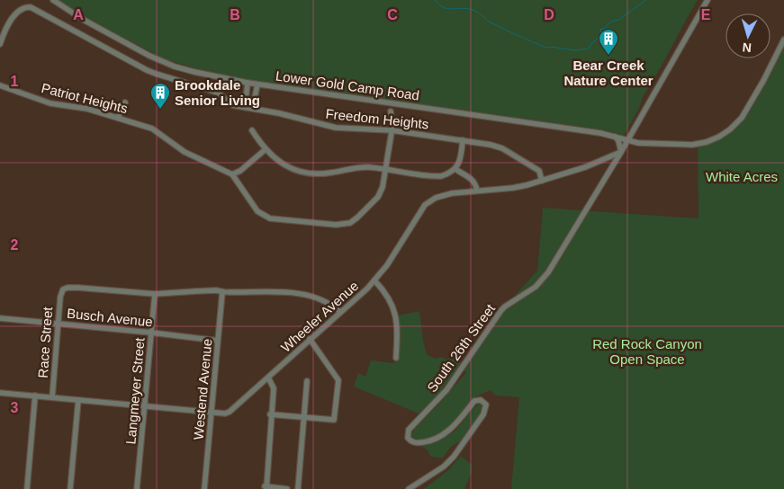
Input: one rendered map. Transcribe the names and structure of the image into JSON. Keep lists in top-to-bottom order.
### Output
{
  "streets": {
    "street": [
      "Lower Gold Camp Road",
      "Patriot Heights",
      "Freedom Heights",
      "Wheeler Avenue",
      "Busch Avenue",
      "Race Street",
      "South 26th Street",
      "Westend Avenue",
      "Langmeyer Street"
    ]
  },
  "crossings": [
    ["Lower Gold Camp Road", "South 26th Street"],
    ["Freedom Heights", "Wheeler Avenue"],
    ["Wheeler Avenue", "Race Street"],
    ["Wheeler Avenue", "South 26th Street"],
    ["Wheeler Avenue", "Westend Avenue"],
    ["Wheeler Avenue", "Langmeyer Street"],
    ["Busch Avenue", "Race Street"],
    ["Busch Avenue", "Westend Avenue"],
    ["Busch Avenue", "Langmeyer Street"],
    ["Race Street", "Langmeyer Street"]
  ],
  "parks": ["White Acres", "Red Rock Canyon Open Space"],
  "places": {
    "building": ["Bear Creek Nature Center", "Brookdale Senior Living"]
  },
  "north": "bottom",
  "grid": {
    "columns": [
      "A",
      "B",
      "C",
      "D",
      "E"
    ],
    "rows": ["1", "2", "3"]
  }
}
